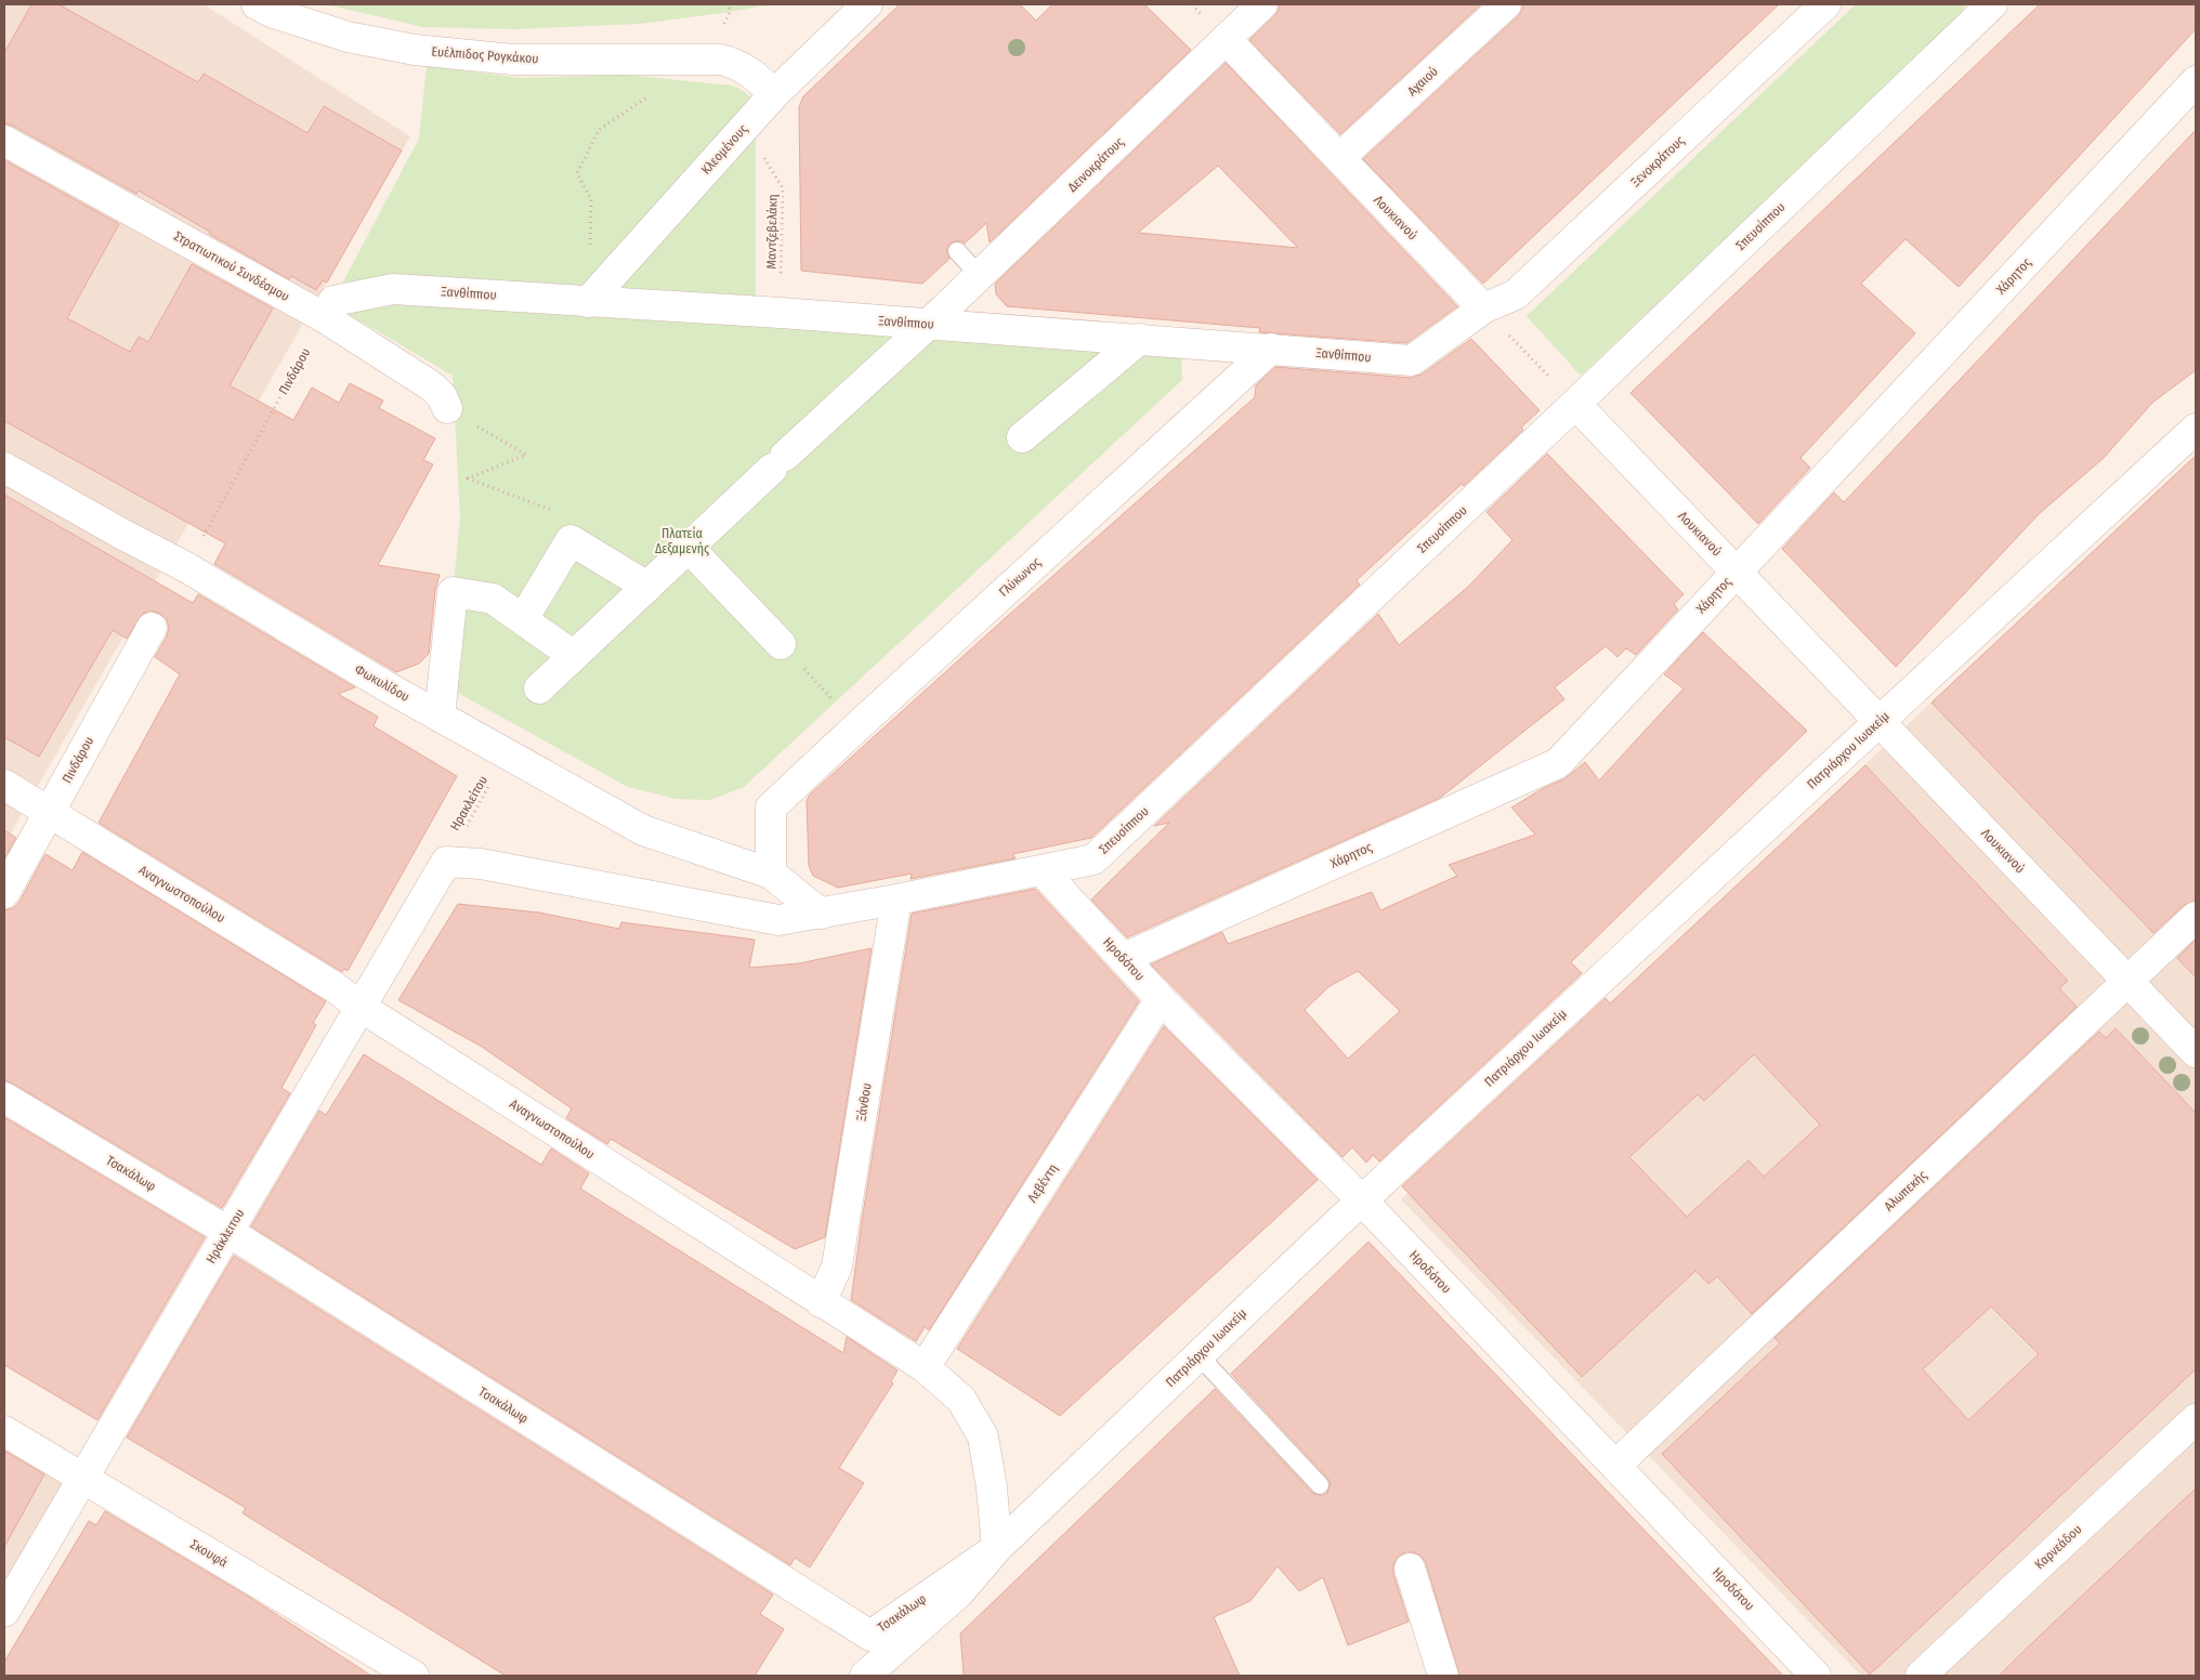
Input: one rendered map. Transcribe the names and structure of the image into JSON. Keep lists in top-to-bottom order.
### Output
{
  "streets": {
    "street": [
      "Ευέλπιδος Ρογκάκου",
      "Αχαιού",
      "Κλεομένους",
      "Ξενοκράτους",
      "Δεινοκράτους",
      "Λουκιανού",
      "Σπευσίππου",
      "Στρατιωτικού Συνδέσμου",
      "Χάρητος",
      "Ξανθίππου",
      "Πινδάρου",
      "Γλύκωνος",
      "Φωκυλίδου",
      "Πατριάρχου Ιωακείμ",
      "Αναγνωστοπούλου",
      "Ηροδότου",
      "Ξάνθου",
      "Τσακάλωφ",
      "Λεβέντη",
      "Αλωπεκής",
      "Ηράκλειτου",
      "Καρνεάδου",
      "Σκουφά"
    ],
    "path": ["Μαντζεβελάκη", "Ηρακλείτου"]
  },
  "crossings": [
    ["Ευέλπιδος Ρογκάκου", "Κλεομένους"],
    ["Αχαιού", "Λουκιανού"],
    ["Κλεομένους", "Ξανθίππου"],
    ["Ξενοκράτους", "Λουκιανού"],
    ["Ξενοκράτους", "Ξανθίππου"],
    ["Δεινοκράτους", "Λουκιανού"],
    ["Δεινοκράτους", "Ξανθίππου"],
    ["Λουκιανού", "Σπευσίππου"],
    ["Λουκιανού", "Χάρητος"],
    ["Λουκιανού", "Ξανθίππου"],
    ["Λουκιανού", "Πατριάρχου Ιωακείμ"],
    ["Λουκιανού", "Αλωπεκής"],
    ["Σπευσίππου", "Ηροδότου"],
    ["Σπευσίππου", "Ξάνθου"],
    ["Μαντζεβελάκη", "Ξανθίππου"],
    ["Στρατιωτικού Συνδέσμου", "Ξανθίππου"],
    ["Στρατιωτικού Συνδέσμου", "Πινδάρου"],
    ["Χάρητος", "Ηροδότου"],
    ["Ξανθίππου", "Πινδάρου"],
    ["Ξανθίππου", "Γλύκωνος"],
    ["Πινδάρου", "Φωκυλίδου"],
    ["Πινδάρου", "Αναγνωστοπούλου"],
    ["Γλύκωνος", "Φωκυλίδου"],
    ["Φωκυλίδου", "Ηρακλείτου"],
    ["Πατριάρχου Ιωακείμ", "Αναγνωστοπούλου"],
    ["Πατριάρχου Ιωακείμ", "Ηροδότου"],
    ["Πατριάρχου Ιωακείμ", "Τσακάλωφ"],
    ["Ηρακλείτου", "Ηράκλειτου"],
    ["Αναγνωστοπούλου", "Ξάνθου"],
    ["Αναγνωστοπούλου", "Τσακάλωφ"],
    ["Αναγνωστοπούλου", "Λεβέντη"],
    ["Αναγνωστοπούλου", "Ηράκλειτου"],
    ["Ηροδότου", "Λεβέντη"],
    ["Ηροδότου", "Αλωπεκής"],
    ["Τσακάλωφ", "Ηράκλειτου"],
    ["Ηράκλειτου", "Σκουφά"]
  ],
  "parks": ["Πλατεία Δεξαμενής"]
}
